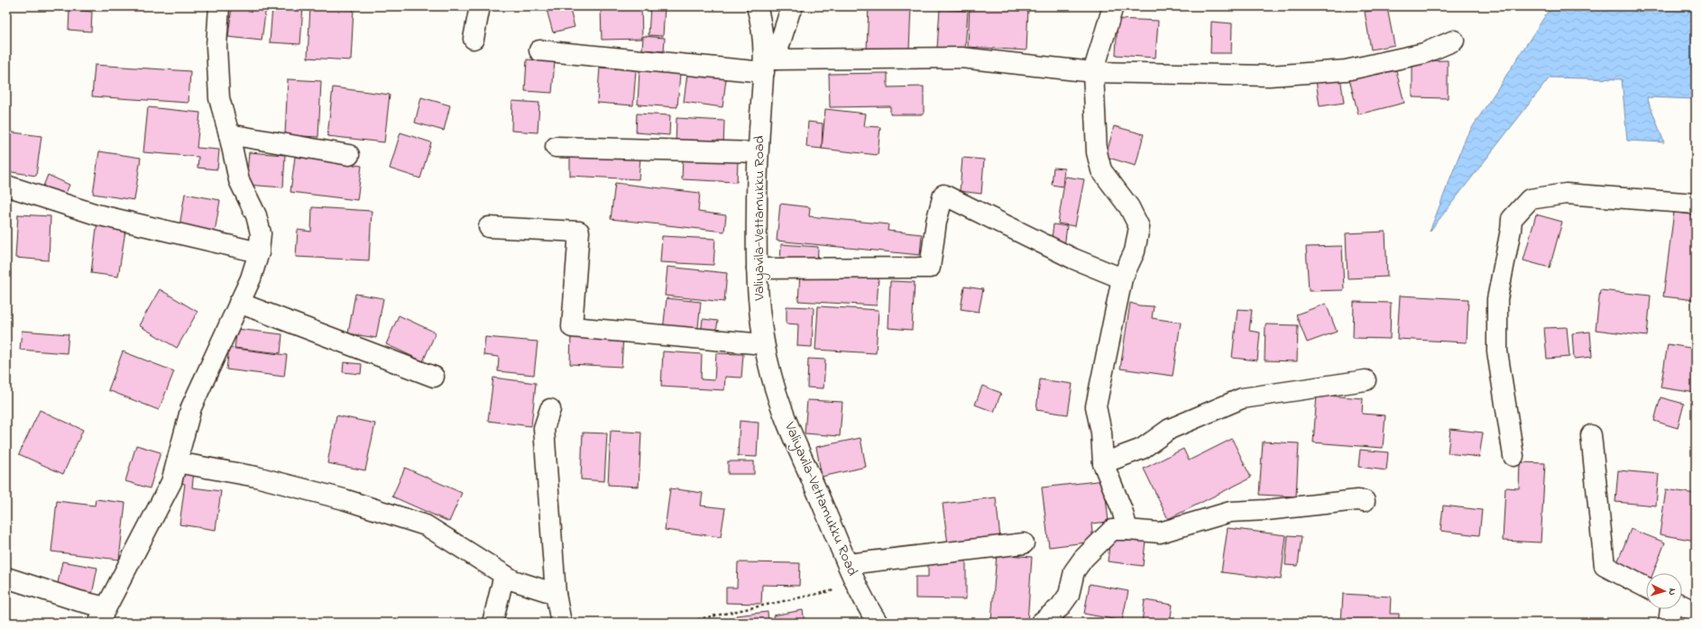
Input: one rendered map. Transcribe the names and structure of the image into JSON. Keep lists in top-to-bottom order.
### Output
{
  "streets": {
    "street": ["Valiyavila-Vettamukku Road"]
  },
  "north": "right"
}
